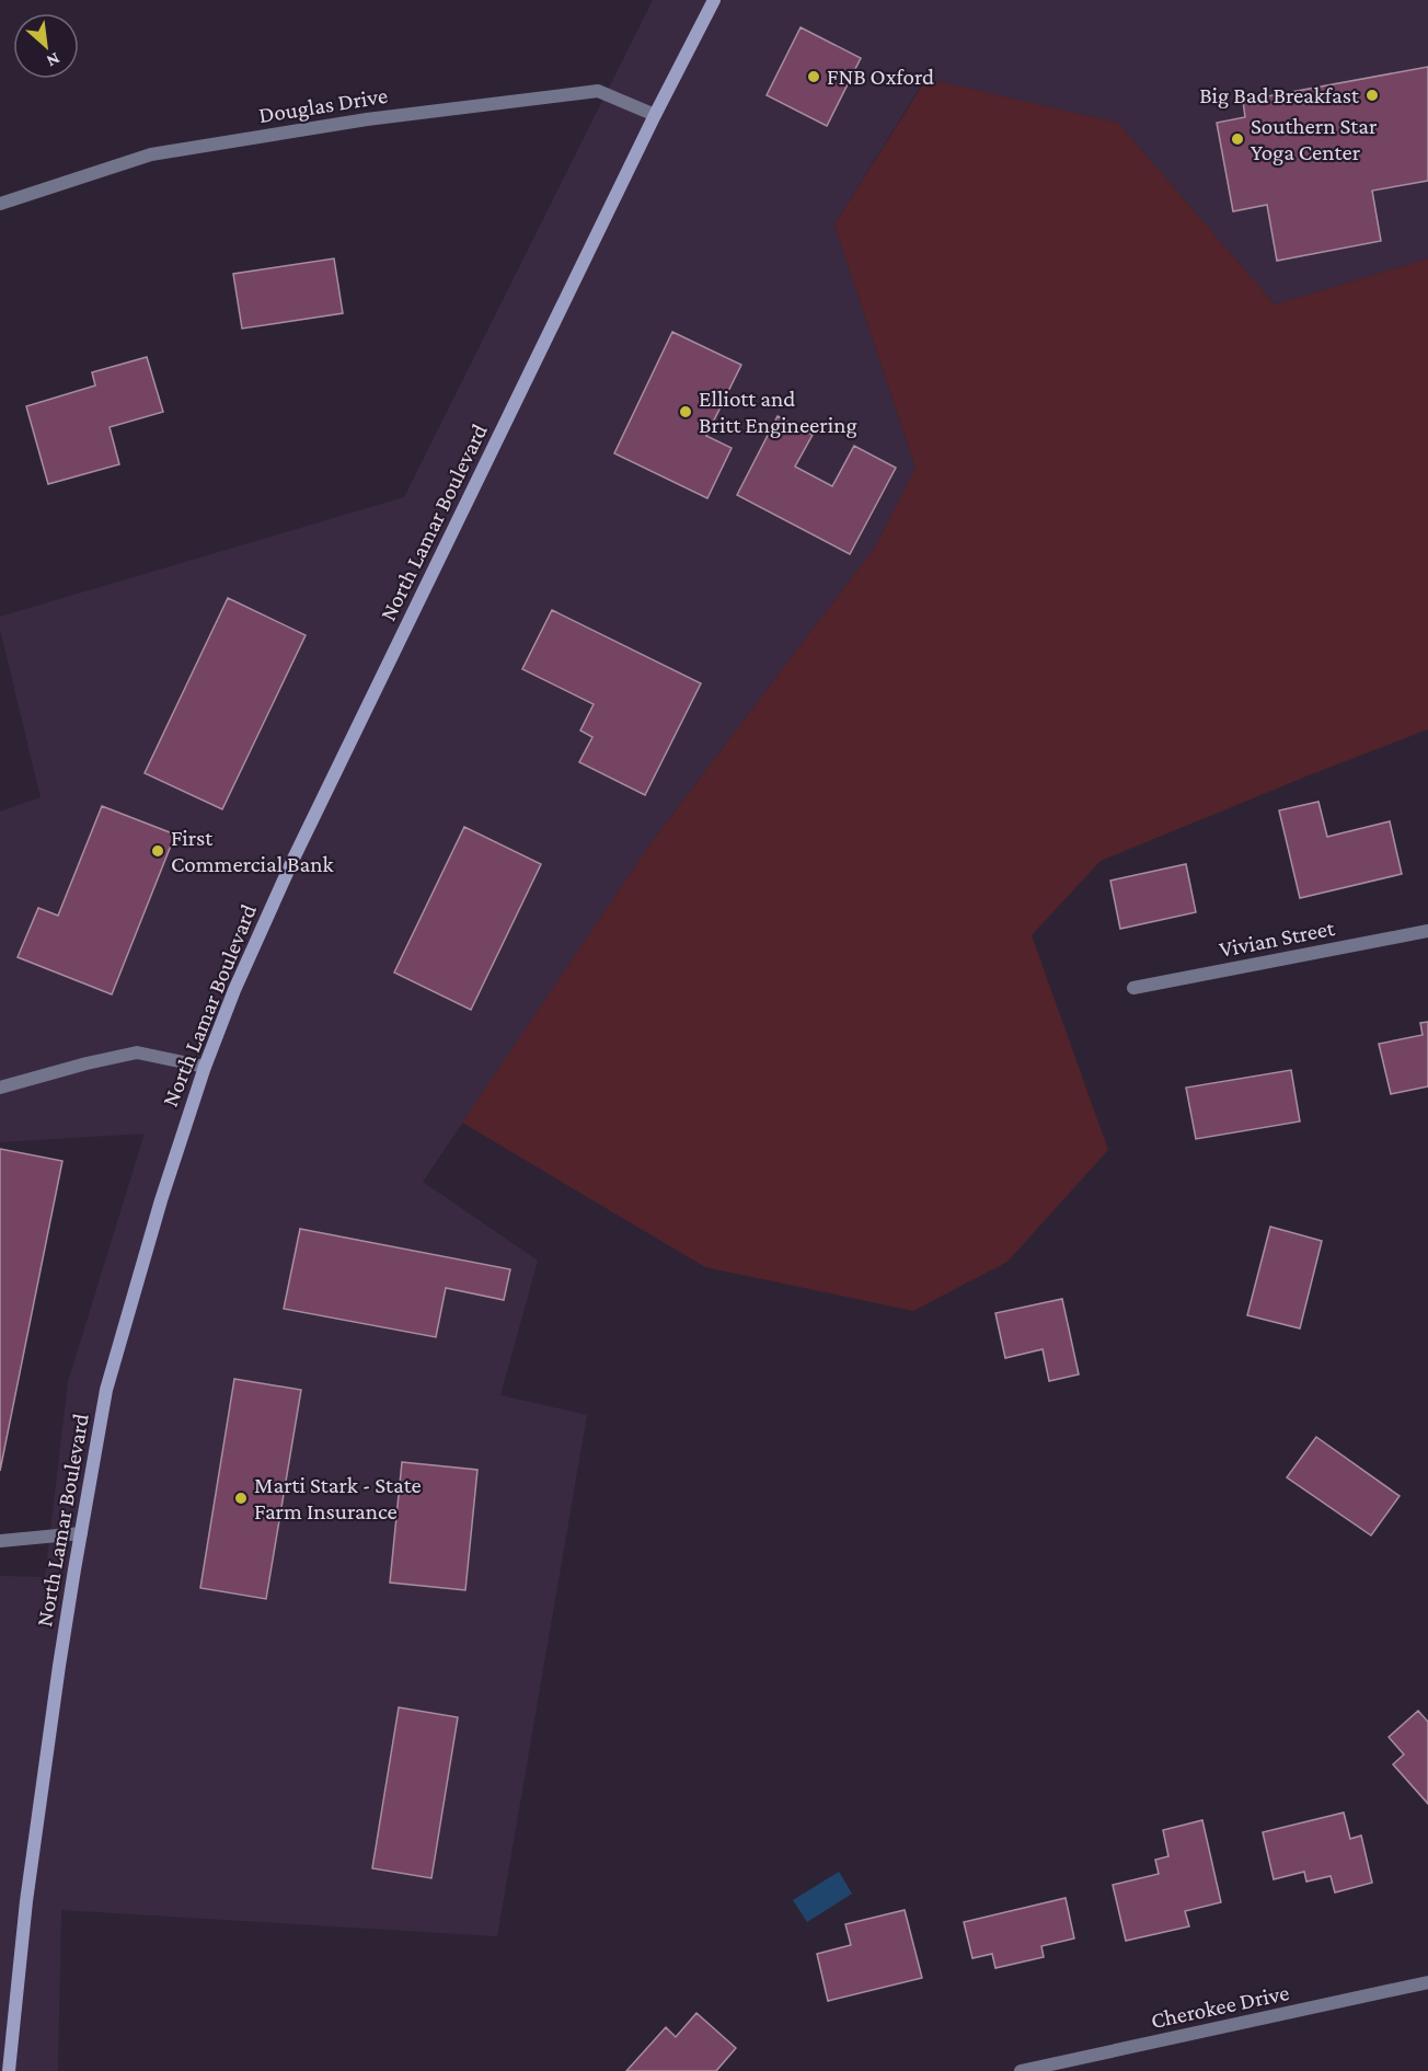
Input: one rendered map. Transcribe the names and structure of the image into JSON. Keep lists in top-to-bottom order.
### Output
{
  "streets": {
    "street": [
      "Douglas Drive",
      "North Lamar Boulevard",
      "Vivian Street",
      "Cherokee Drive"
    ]
  },
  "crossings": [
    ["Douglas Drive", "North Lamar Boulevard"]
  ],
  "places": [
    "FNB Oxford",
    "Big Bad Breakfast",
    "Southern Star Yoga Center",
    "Elliott and Britt Engineering",
    "First Commercial Bank",
    "Marti Stark - State Farm Insurance"
  ],
  "north": "bottom right"
}
